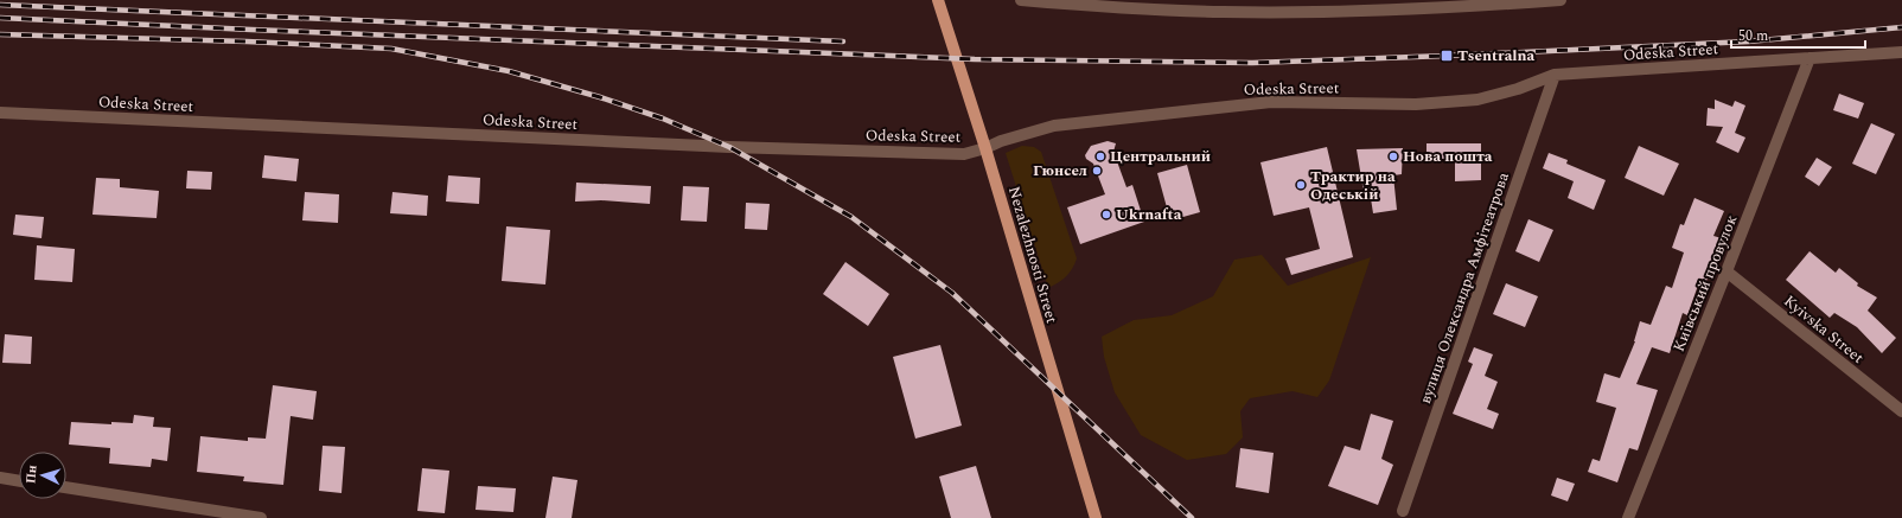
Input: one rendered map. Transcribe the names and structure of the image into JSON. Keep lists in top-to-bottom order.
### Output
{
  "streets": {
    "main road": ["Nezalezhnosti Street"],
    "street": [
      "Odeska Street",
      "Київський провулок",
      "вулиця Олександра Амфітеатрова",
      "Kyivska Street"
    ]
  },
  "crossings": [
    ["Odeska Street", "Nezalezhnosti Street"],
    ["Odeska Street", "Київський провулок"],
    ["Odeska Street", "вулиця Олександра Амфітеатрова"],
    ["Київський провулок", "Kyivska Street"]
  ],
  "places": {
    "transit": ["Tsentralna"],
    "other": [
      "Центральний",
      "Нова пошта",
      "Гюнсел",
      "Трактир на Одеській",
      "Ukrnafta"
    ]
  },
  "scale_bar": "50 m",
  "north": "left"
}
